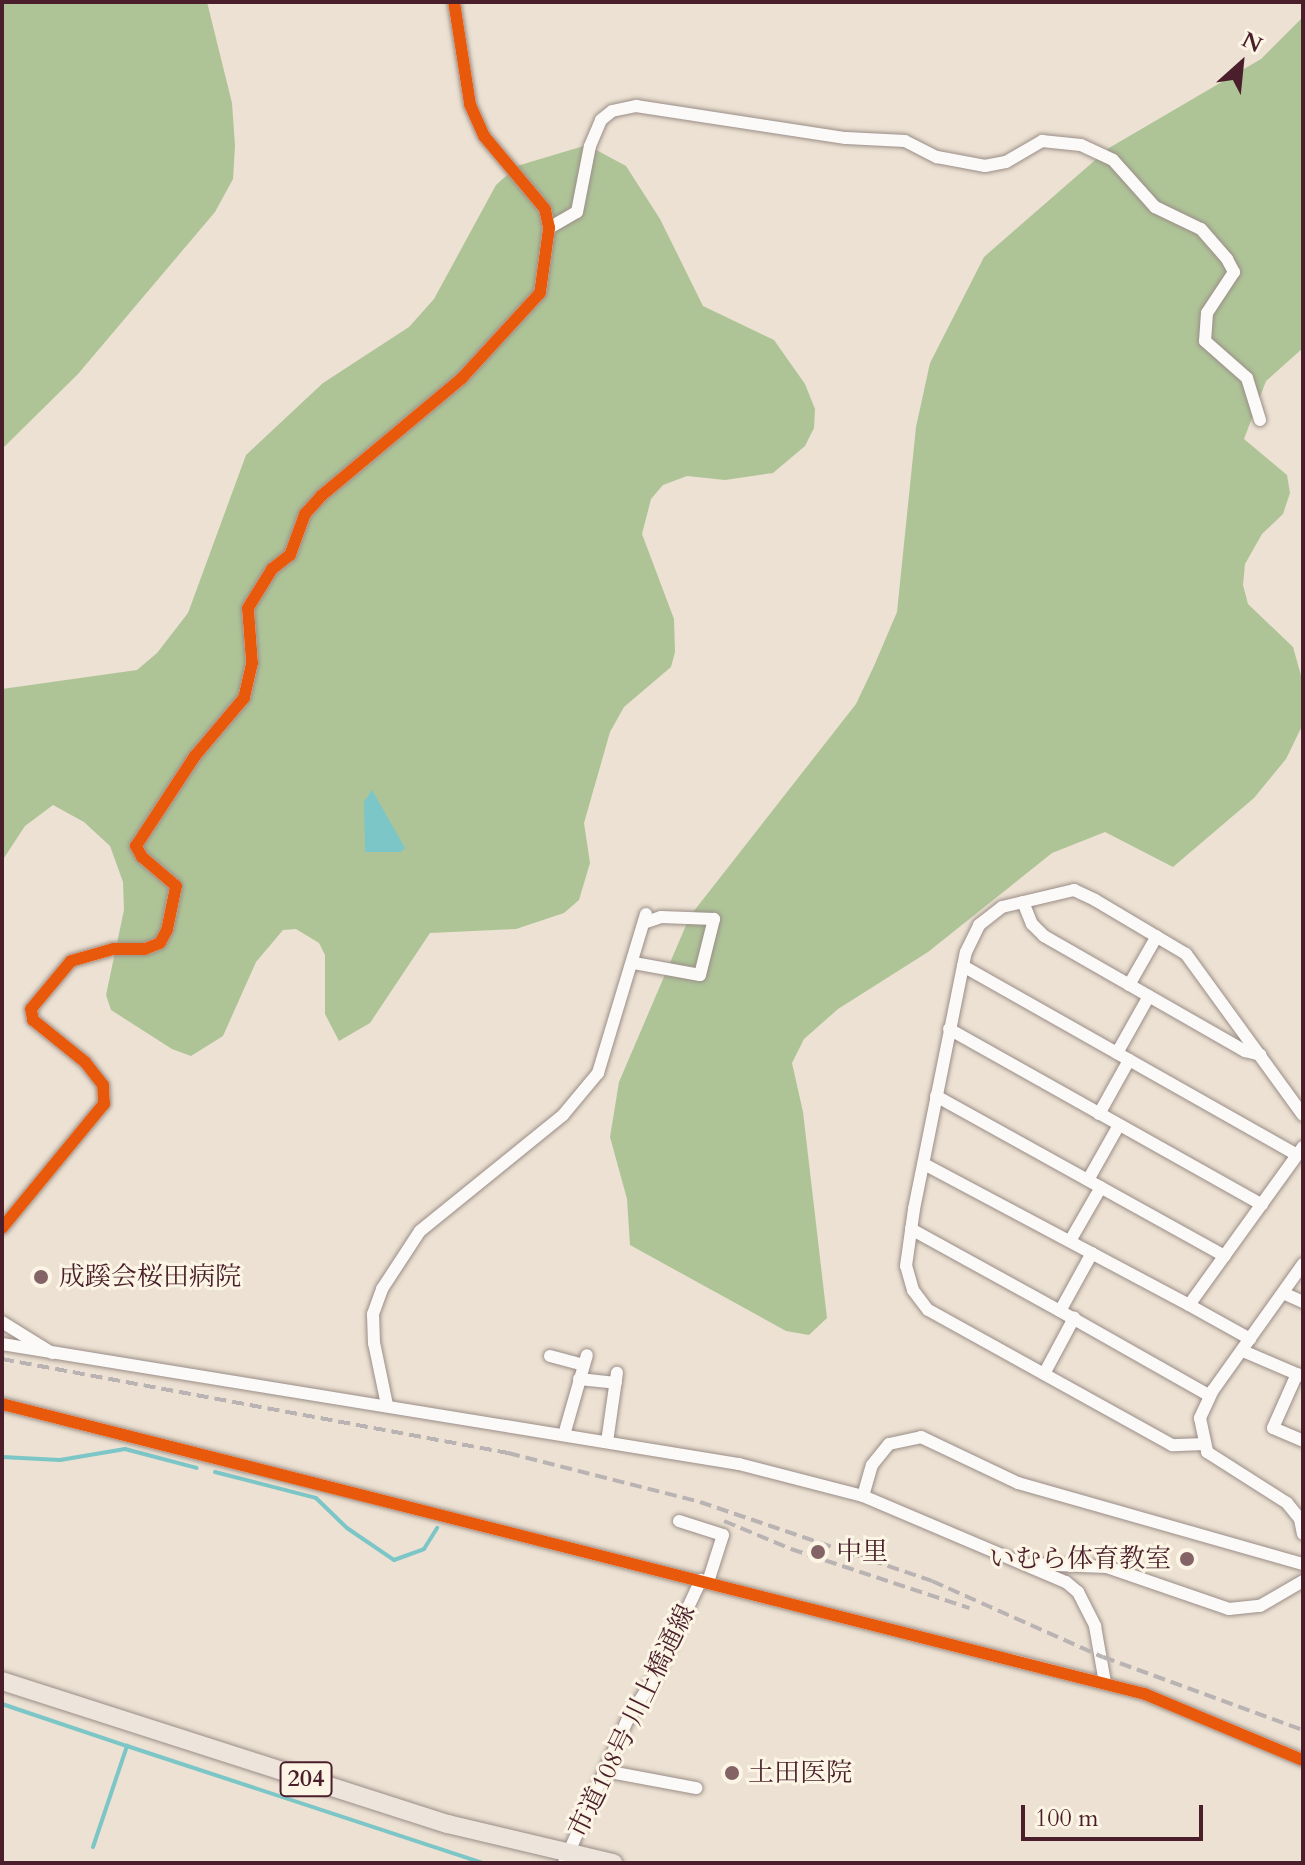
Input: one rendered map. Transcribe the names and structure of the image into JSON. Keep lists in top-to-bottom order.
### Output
{
  "streets": {
    "highway": ["204"],
    "street": ["市道108号 川上橋通線"]
  },
  "crossings": [
    ["市道108号 川上橋通線", "204"]
  ],
  "places": [
    "成蹊会桜田病院",
    "中里",
    "いむら体育教室",
    "土田医院"
  ],
  "scale_bar": "100 m",
  "north": "top right"
}
